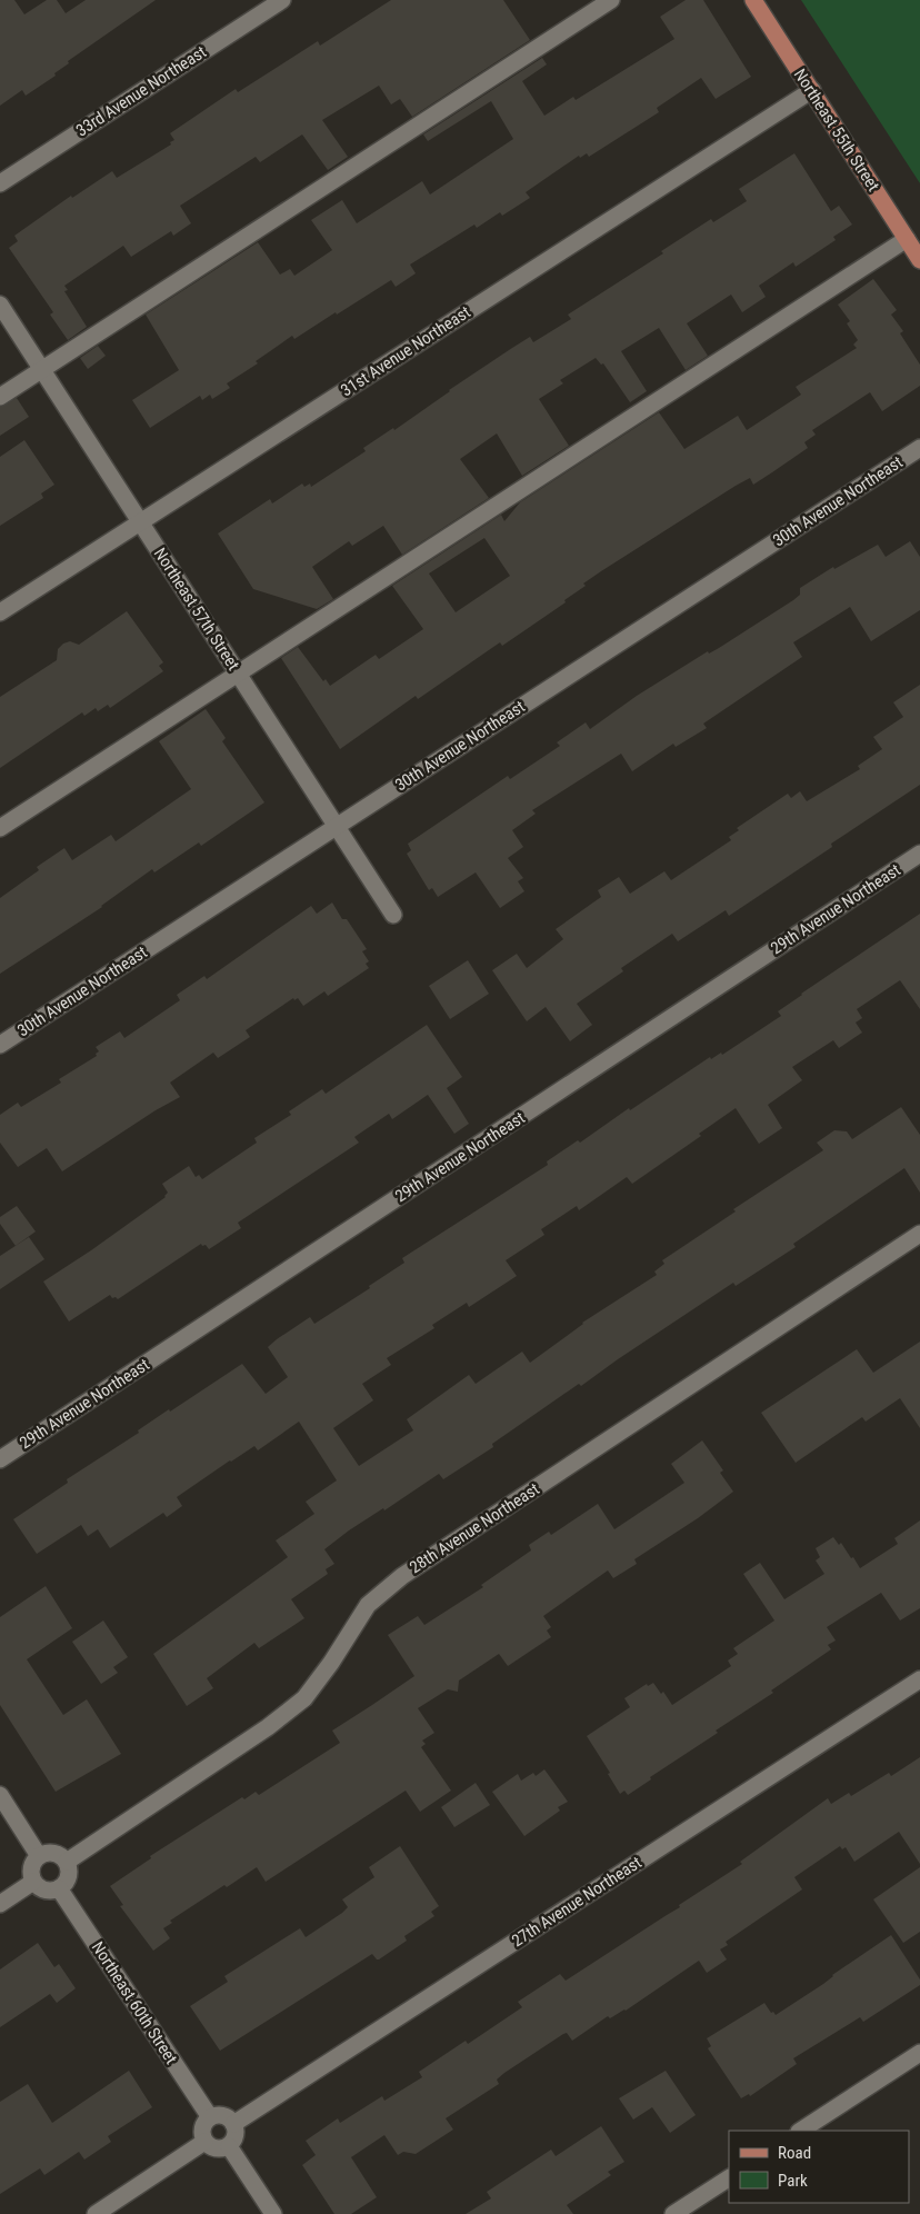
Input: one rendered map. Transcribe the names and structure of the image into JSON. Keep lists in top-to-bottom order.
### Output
{
  "streets": {
    "main road": ["Northeast 55th Street"],
    "street": [
      "33rd Avenue Northeast",
      "31st Avenue Northeast",
      "30th Avenue Northeast",
      "Northeast 57th Street",
      "29th Avenue Northeast",
      "28th Avenue Northeast",
      "27th Avenue Northeast",
      "Northeast 60th Street"
    ]
  },
  "crossings": [
    ["Northeast 55th Street", "31st Avenue Northeast"],
    ["31st Avenue Northeast", "Northeast 57th Street"],
    ["30th Avenue Northeast", "Northeast 57th Street"],
    ["28th Avenue Northeast", "Northeast 60th Street"],
    ["27th Avenue Northeast", "Northeast 60th Street"]
  ],
  "legend": ["Road", "Park"]
}
